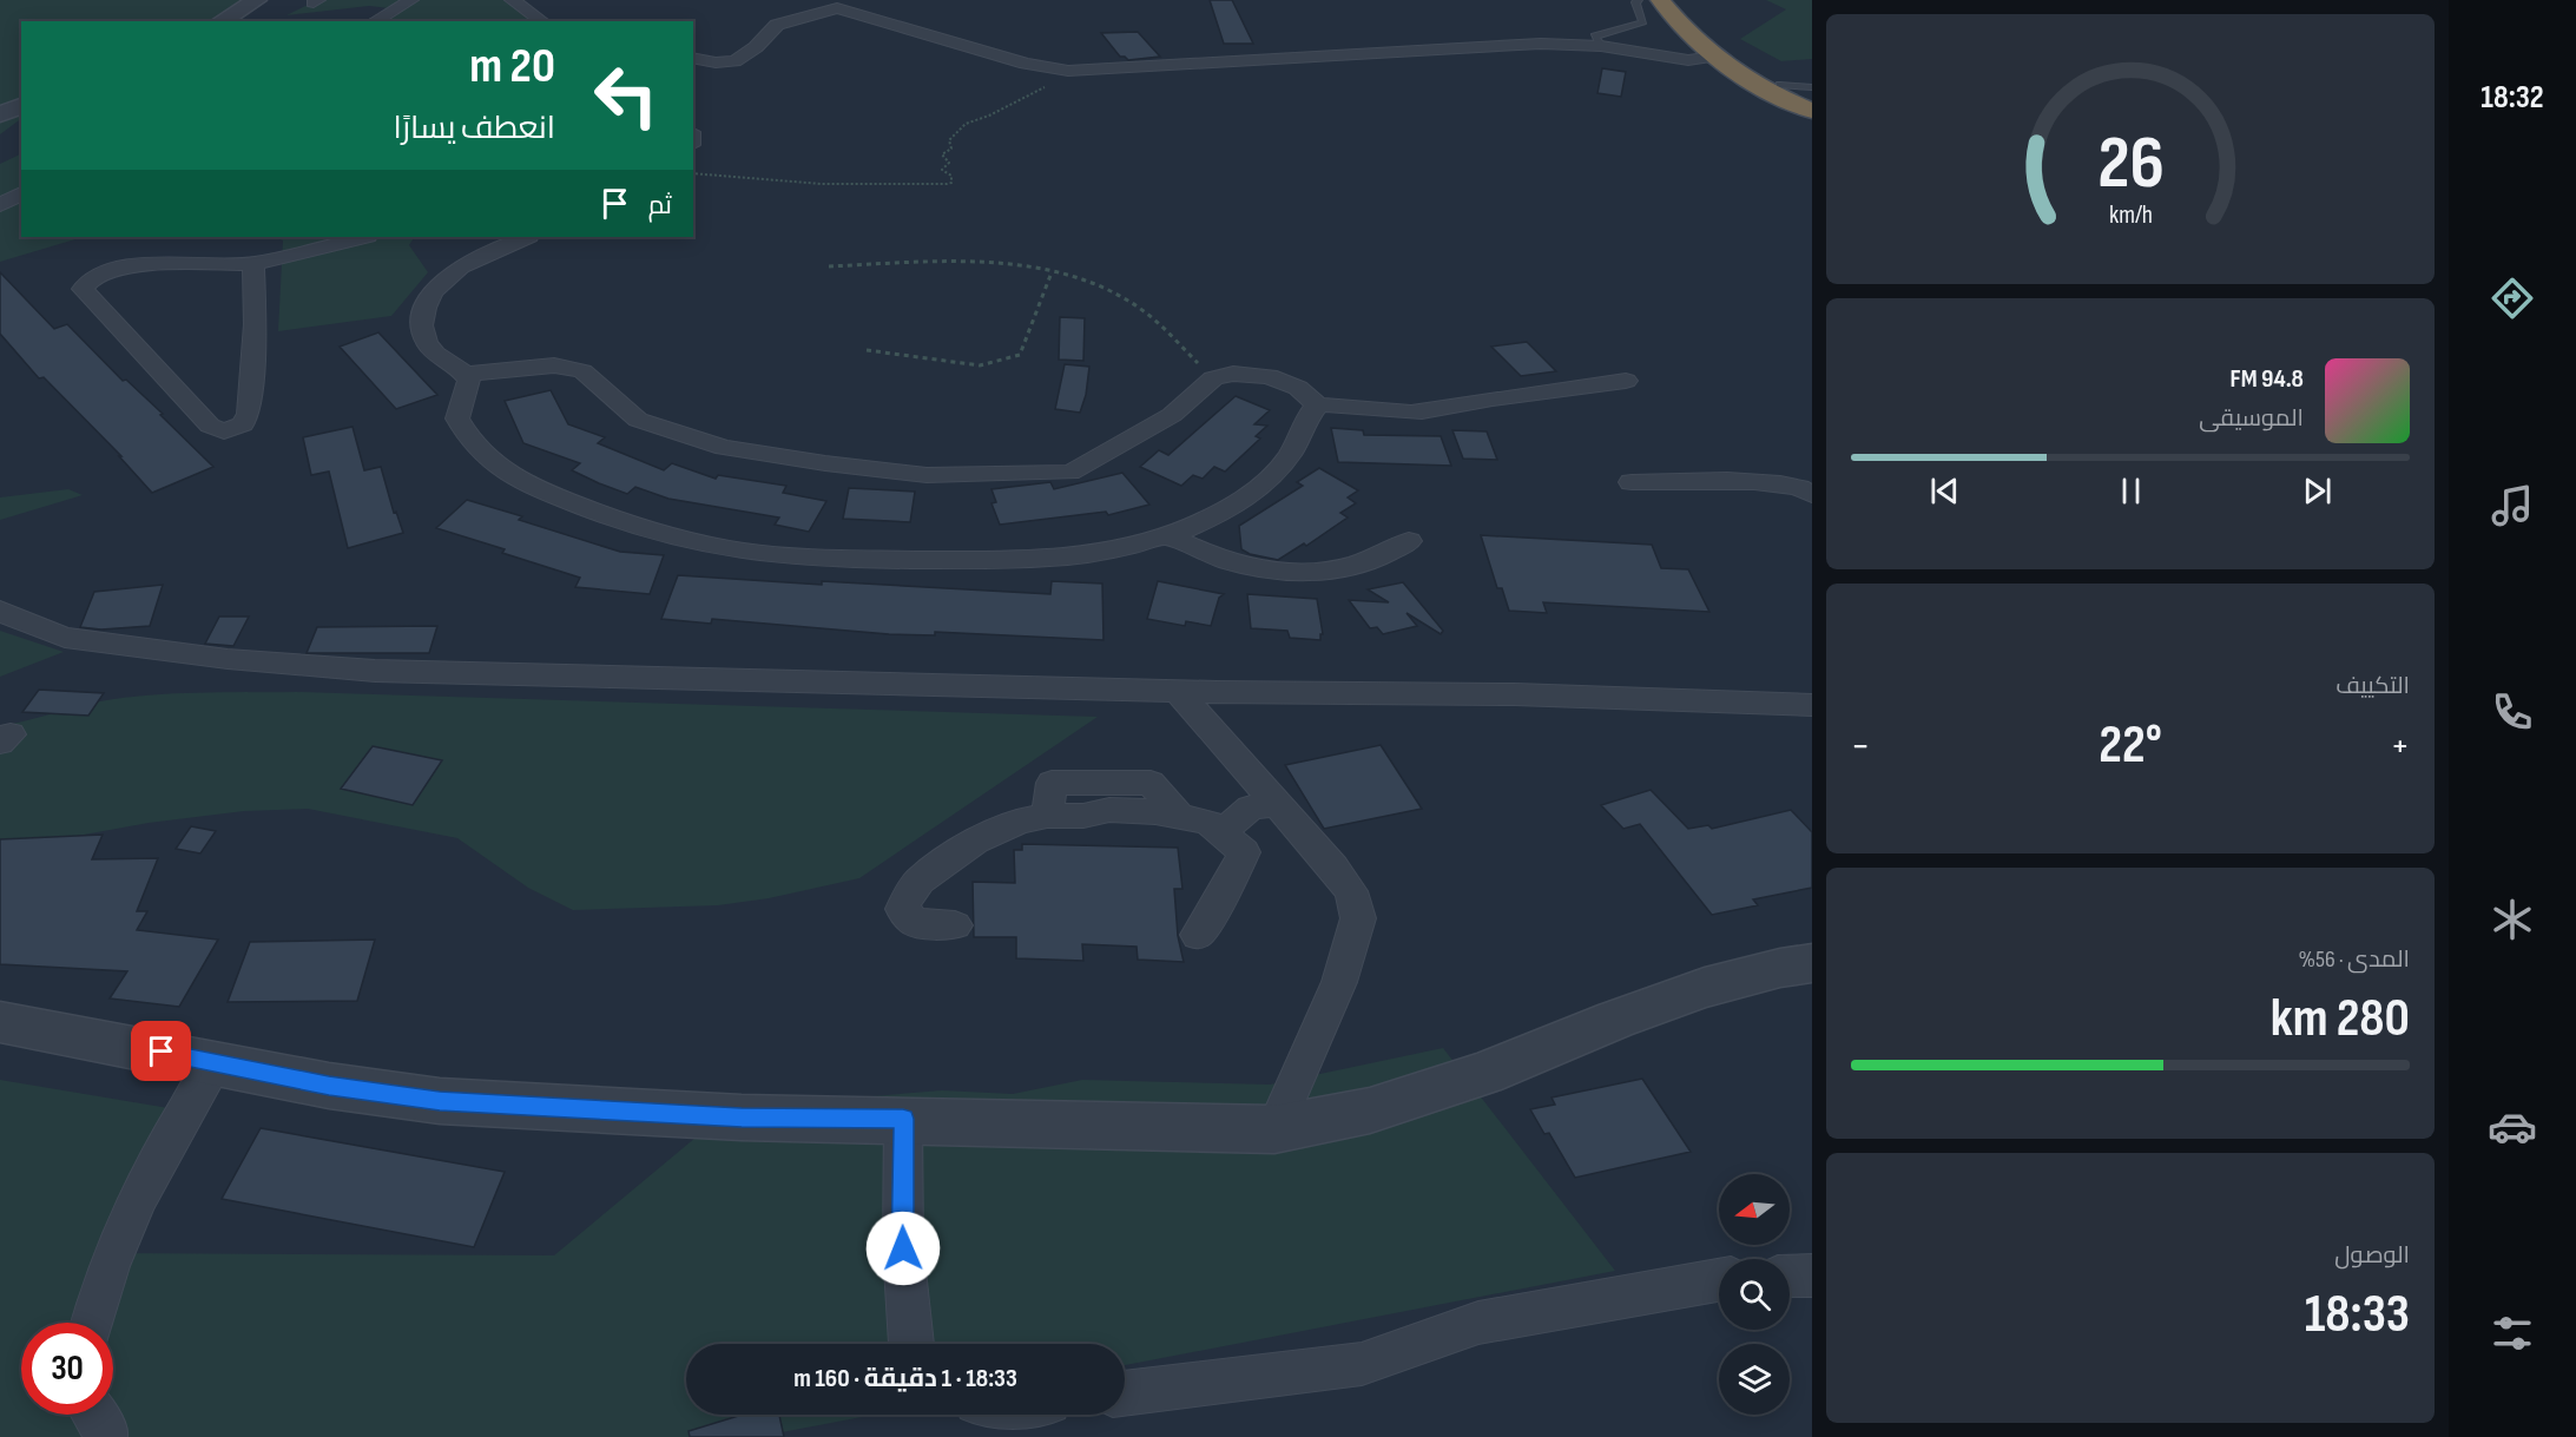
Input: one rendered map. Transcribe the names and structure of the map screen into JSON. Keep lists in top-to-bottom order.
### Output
{
  "north": "left",
  "page": {
    "tabs": "18:32",
    "turn": ["20 m", "انعطف يسارًا"],
    "then": "ثم",
    "song": ["94.8 FM", "الموسيقى"],
    "tile": [
      "التكييف",
      ["المدى · 56%", "280 km"],
      ["الوصول", "18:33"]
    ],
    "heat": ["−", "22°", "+"],
    "limit": "30",
    "trip": "18:33 · 1 دقيقة · 160 m",
    "gauge": ["26", "km/h"]
  }
}
